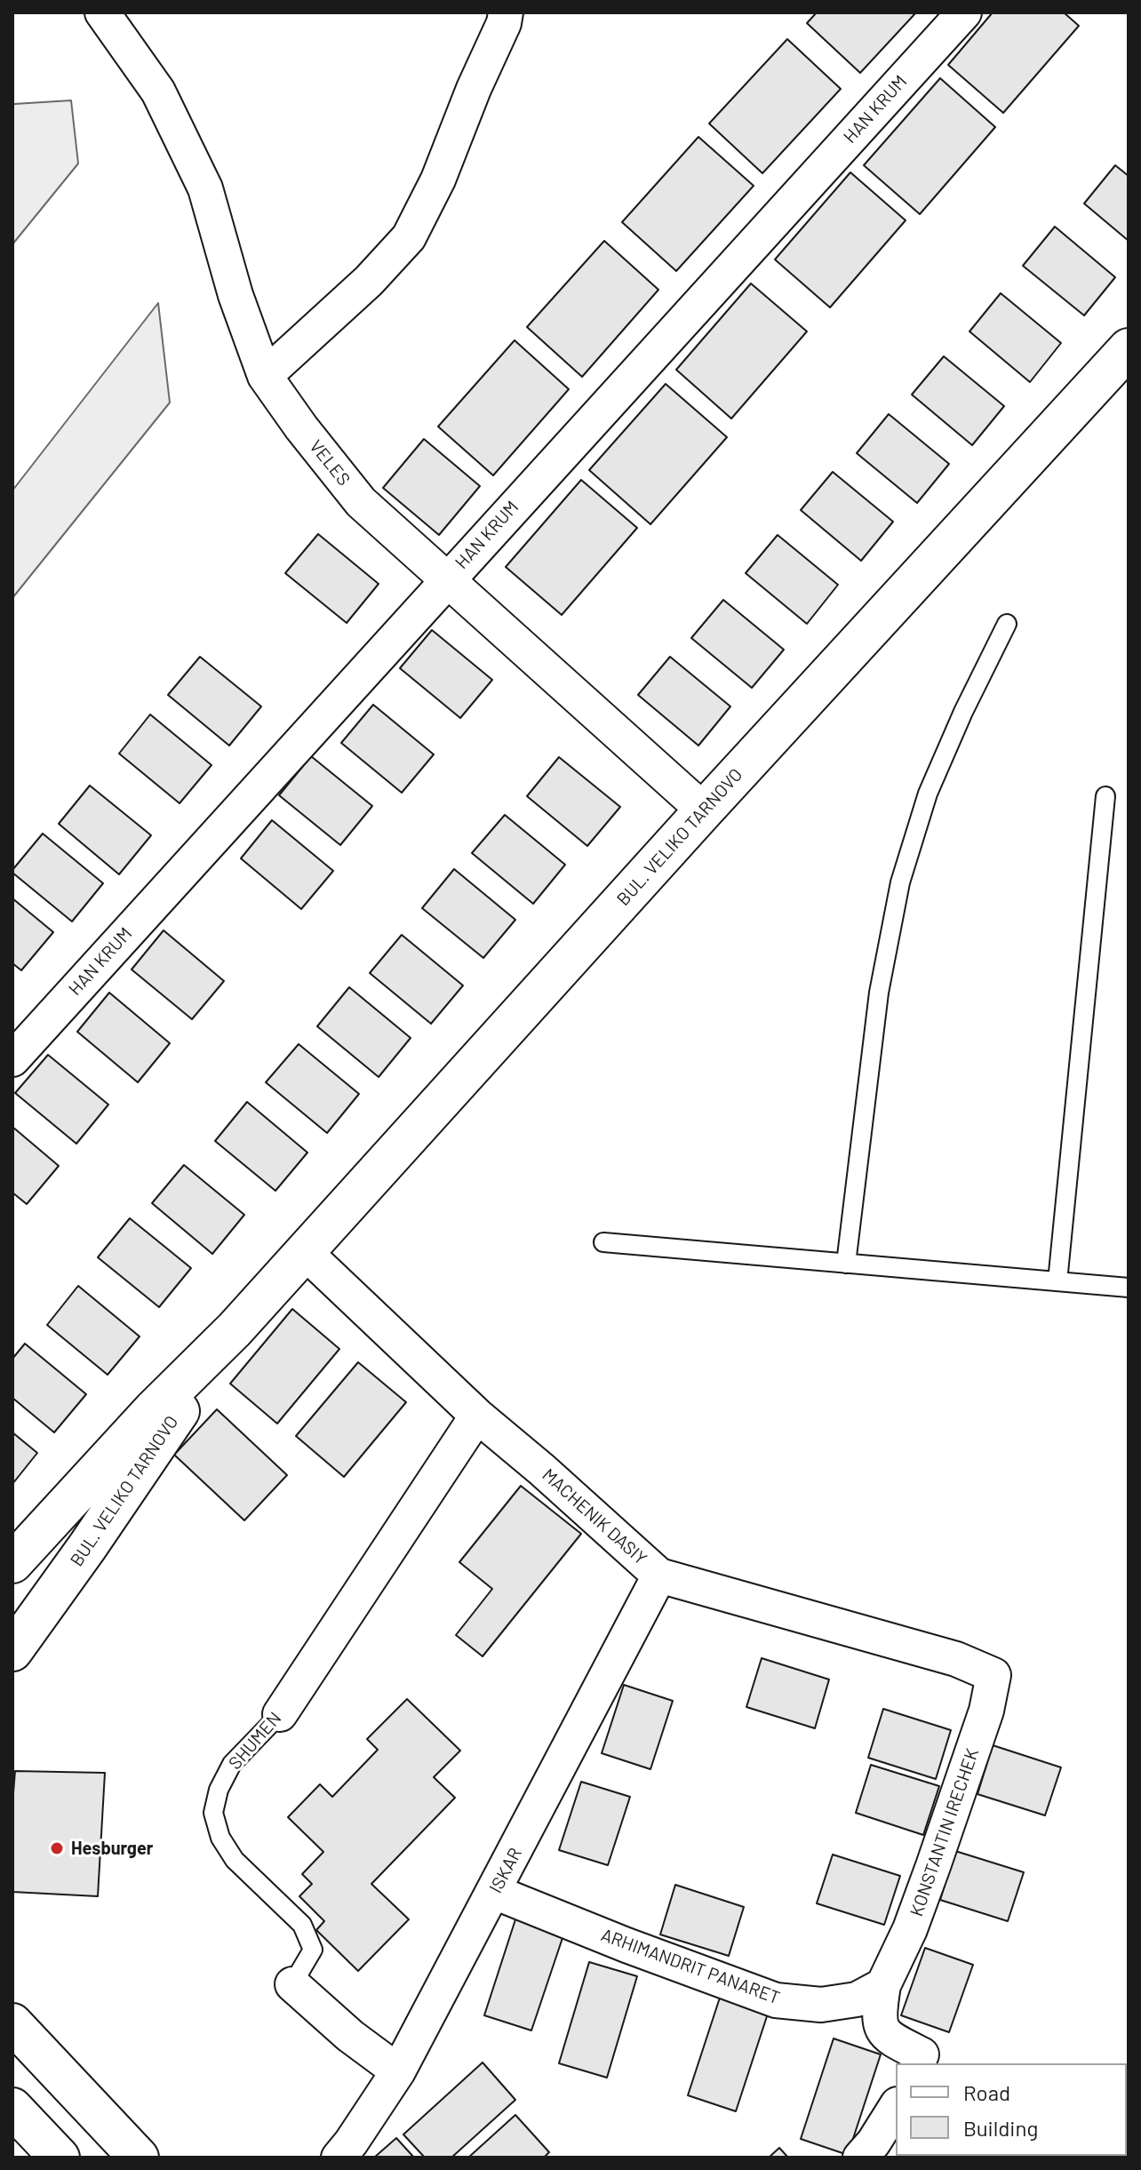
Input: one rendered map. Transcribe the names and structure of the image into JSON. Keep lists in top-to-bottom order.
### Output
{
  "streets": {
    "main road": ["BUL. VELIKO TARNOVO"],
    "street": [
      "HAN KRUM",
      "VELES",
      "MACHENIK DASIY",
      "SHUMEN",
      "KONSTANTIN IRECHEK",
      "ISKAR",
      "ARHIMANDRIT PANARET"
    ]
  },
  "crossings": [
    ["HAN KRUM", "VELES"],
    ["VELES", "BUL. VELIKO TARNOVO"],
    ["BUL. VELIKO TARNOVO", "MACHENIK DASIY"],
    ["MACHENIK DASIY", "SHUMEN"],
    ["MACHENIK DASIY", "KONSTANTIN IRECHEK"],
    ["MACHENIK DASIY", "ISKAR"],
    ["SHUMEN", "ISKAR"],
    ["KONSTANTIN IRECHEK", "ARHIMANDRIT PANARET"],
    ["ISKAR", "ARHIMANDRIT PANARET"]
  ],
  "places": ["Hesburger"],
  "legend": ["Road", "Building"]
}
